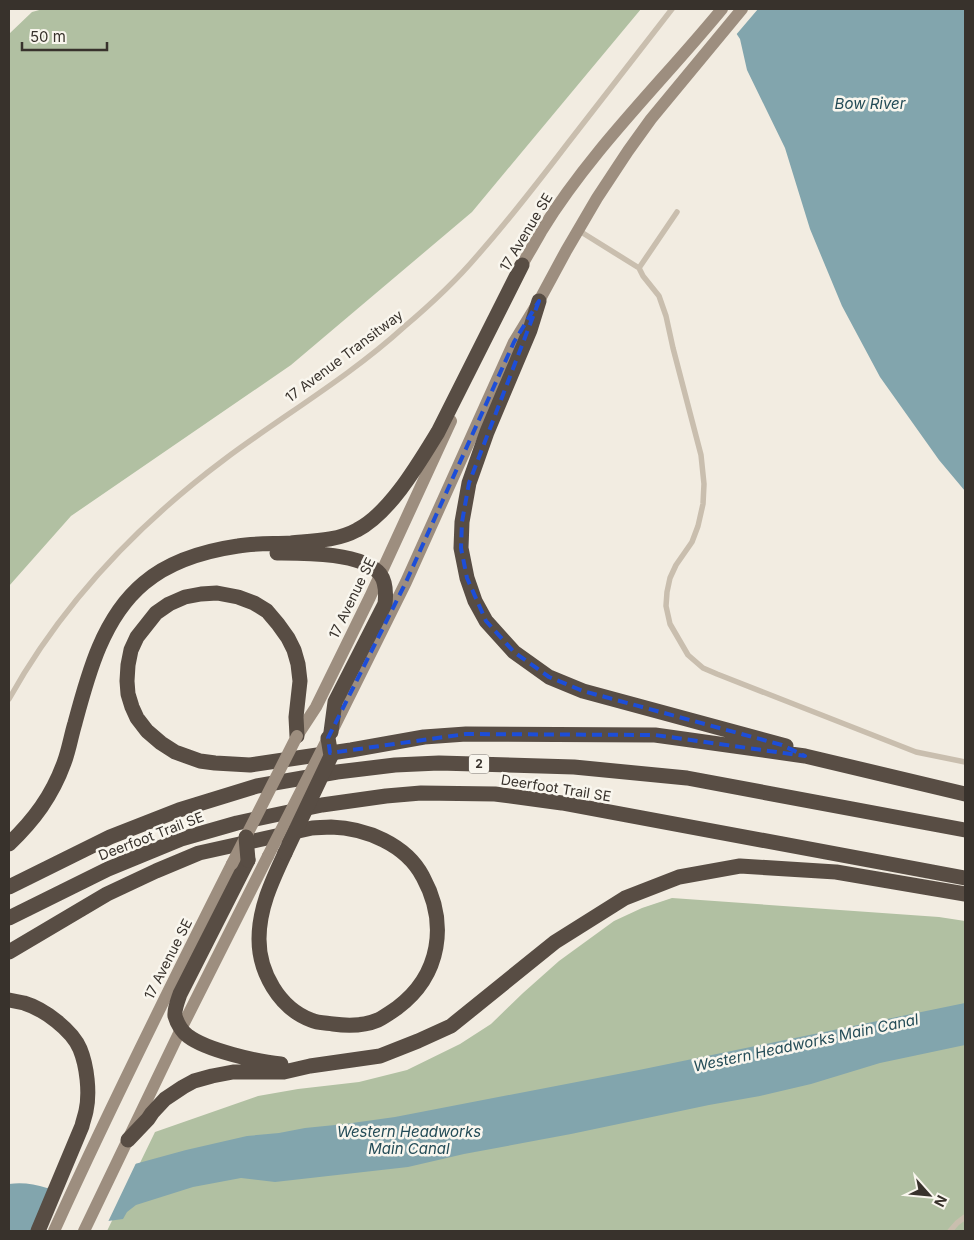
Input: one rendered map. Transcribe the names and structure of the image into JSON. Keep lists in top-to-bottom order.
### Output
{
  "streets": {
    "highway": ["2", "Deerfoot Trail SE"],
    "main road": ["17 Avenue SE"],
    "lane": ["17 Avenue Transitway"]
  },
  "water": ["Bow River", "Western Headworks Main Canal"],
  "scale_bar": "50 m",
  "north": "bottom right"
}
